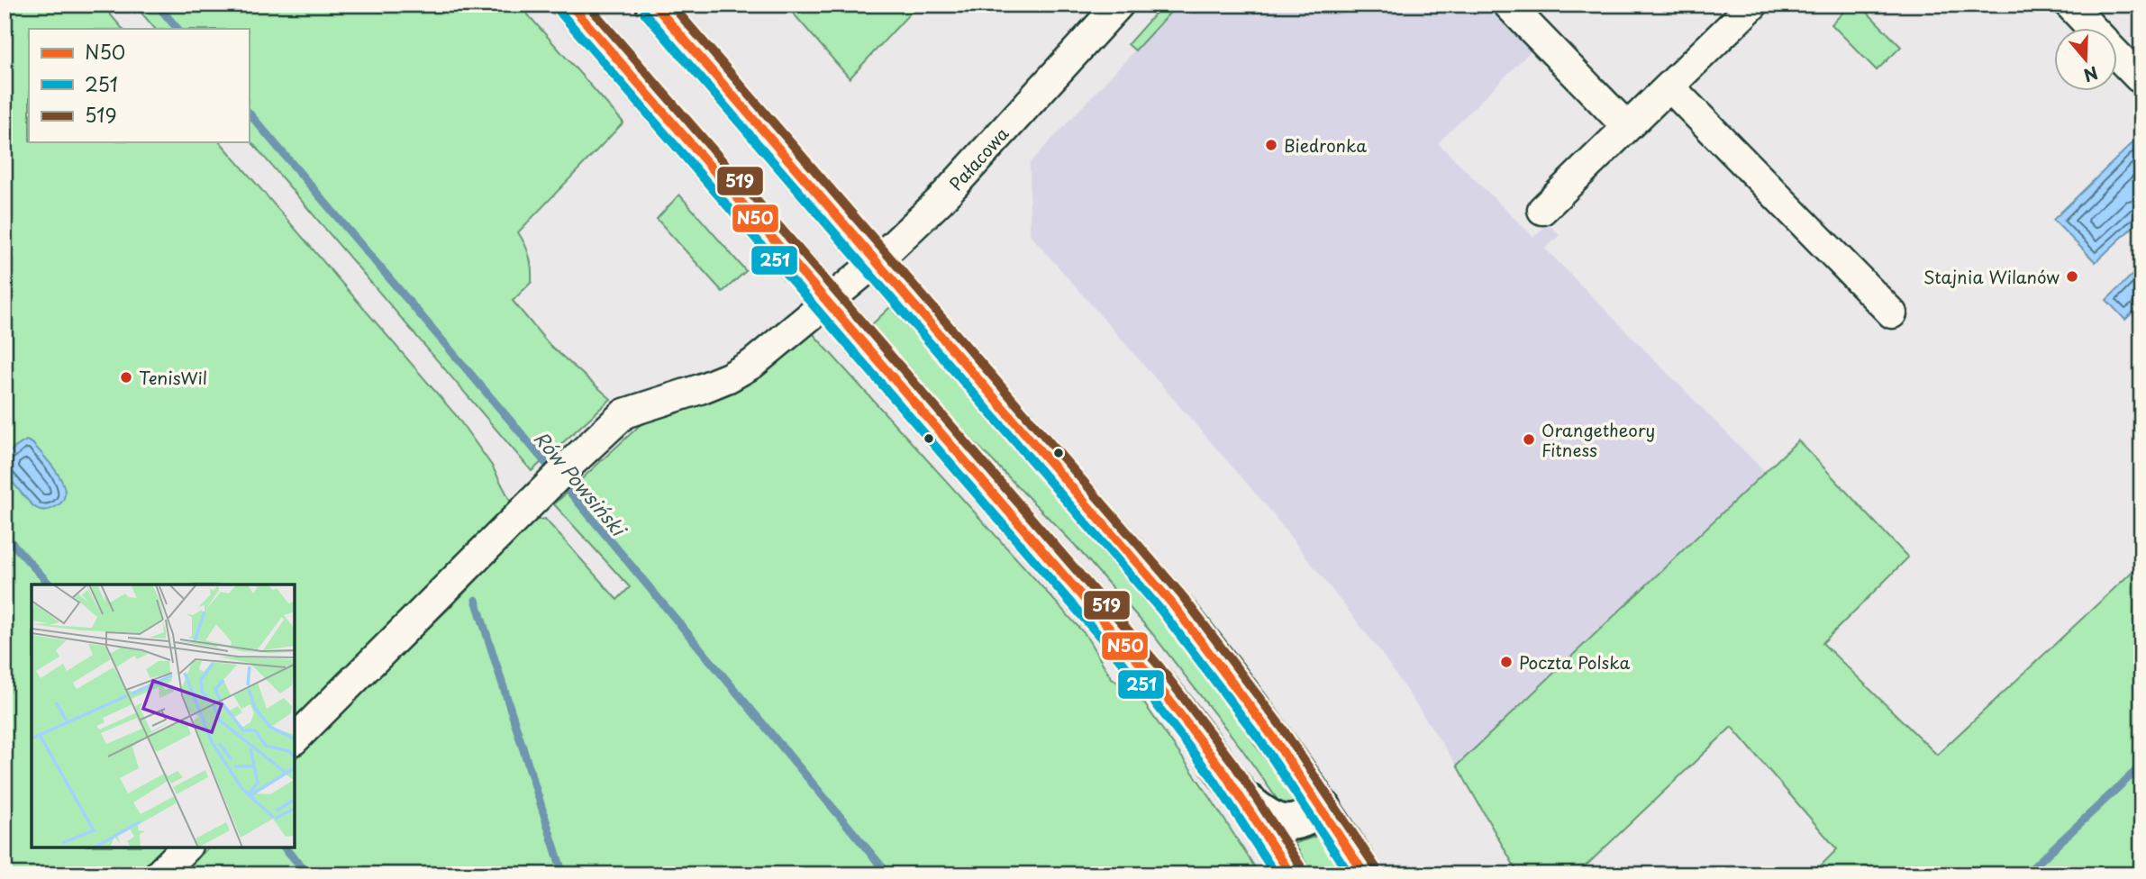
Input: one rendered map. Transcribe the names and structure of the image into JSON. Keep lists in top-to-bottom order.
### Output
{
  "streets": {
    "street": ["Pałacowa"]
  },
  "water": ["Rów Powsiński"],
  "places": [
    "Biedronka",
    "Stajnia Wilanów",
    "TenisWil",
    "Orangetheory Fitness",
    "Poczta Polska"
  ],
  "lines": ["transit line N50", "transit line 519", "transit line 251"],
  "legend": ["N50", "251", "519"],
  "north": "bottom"
}
